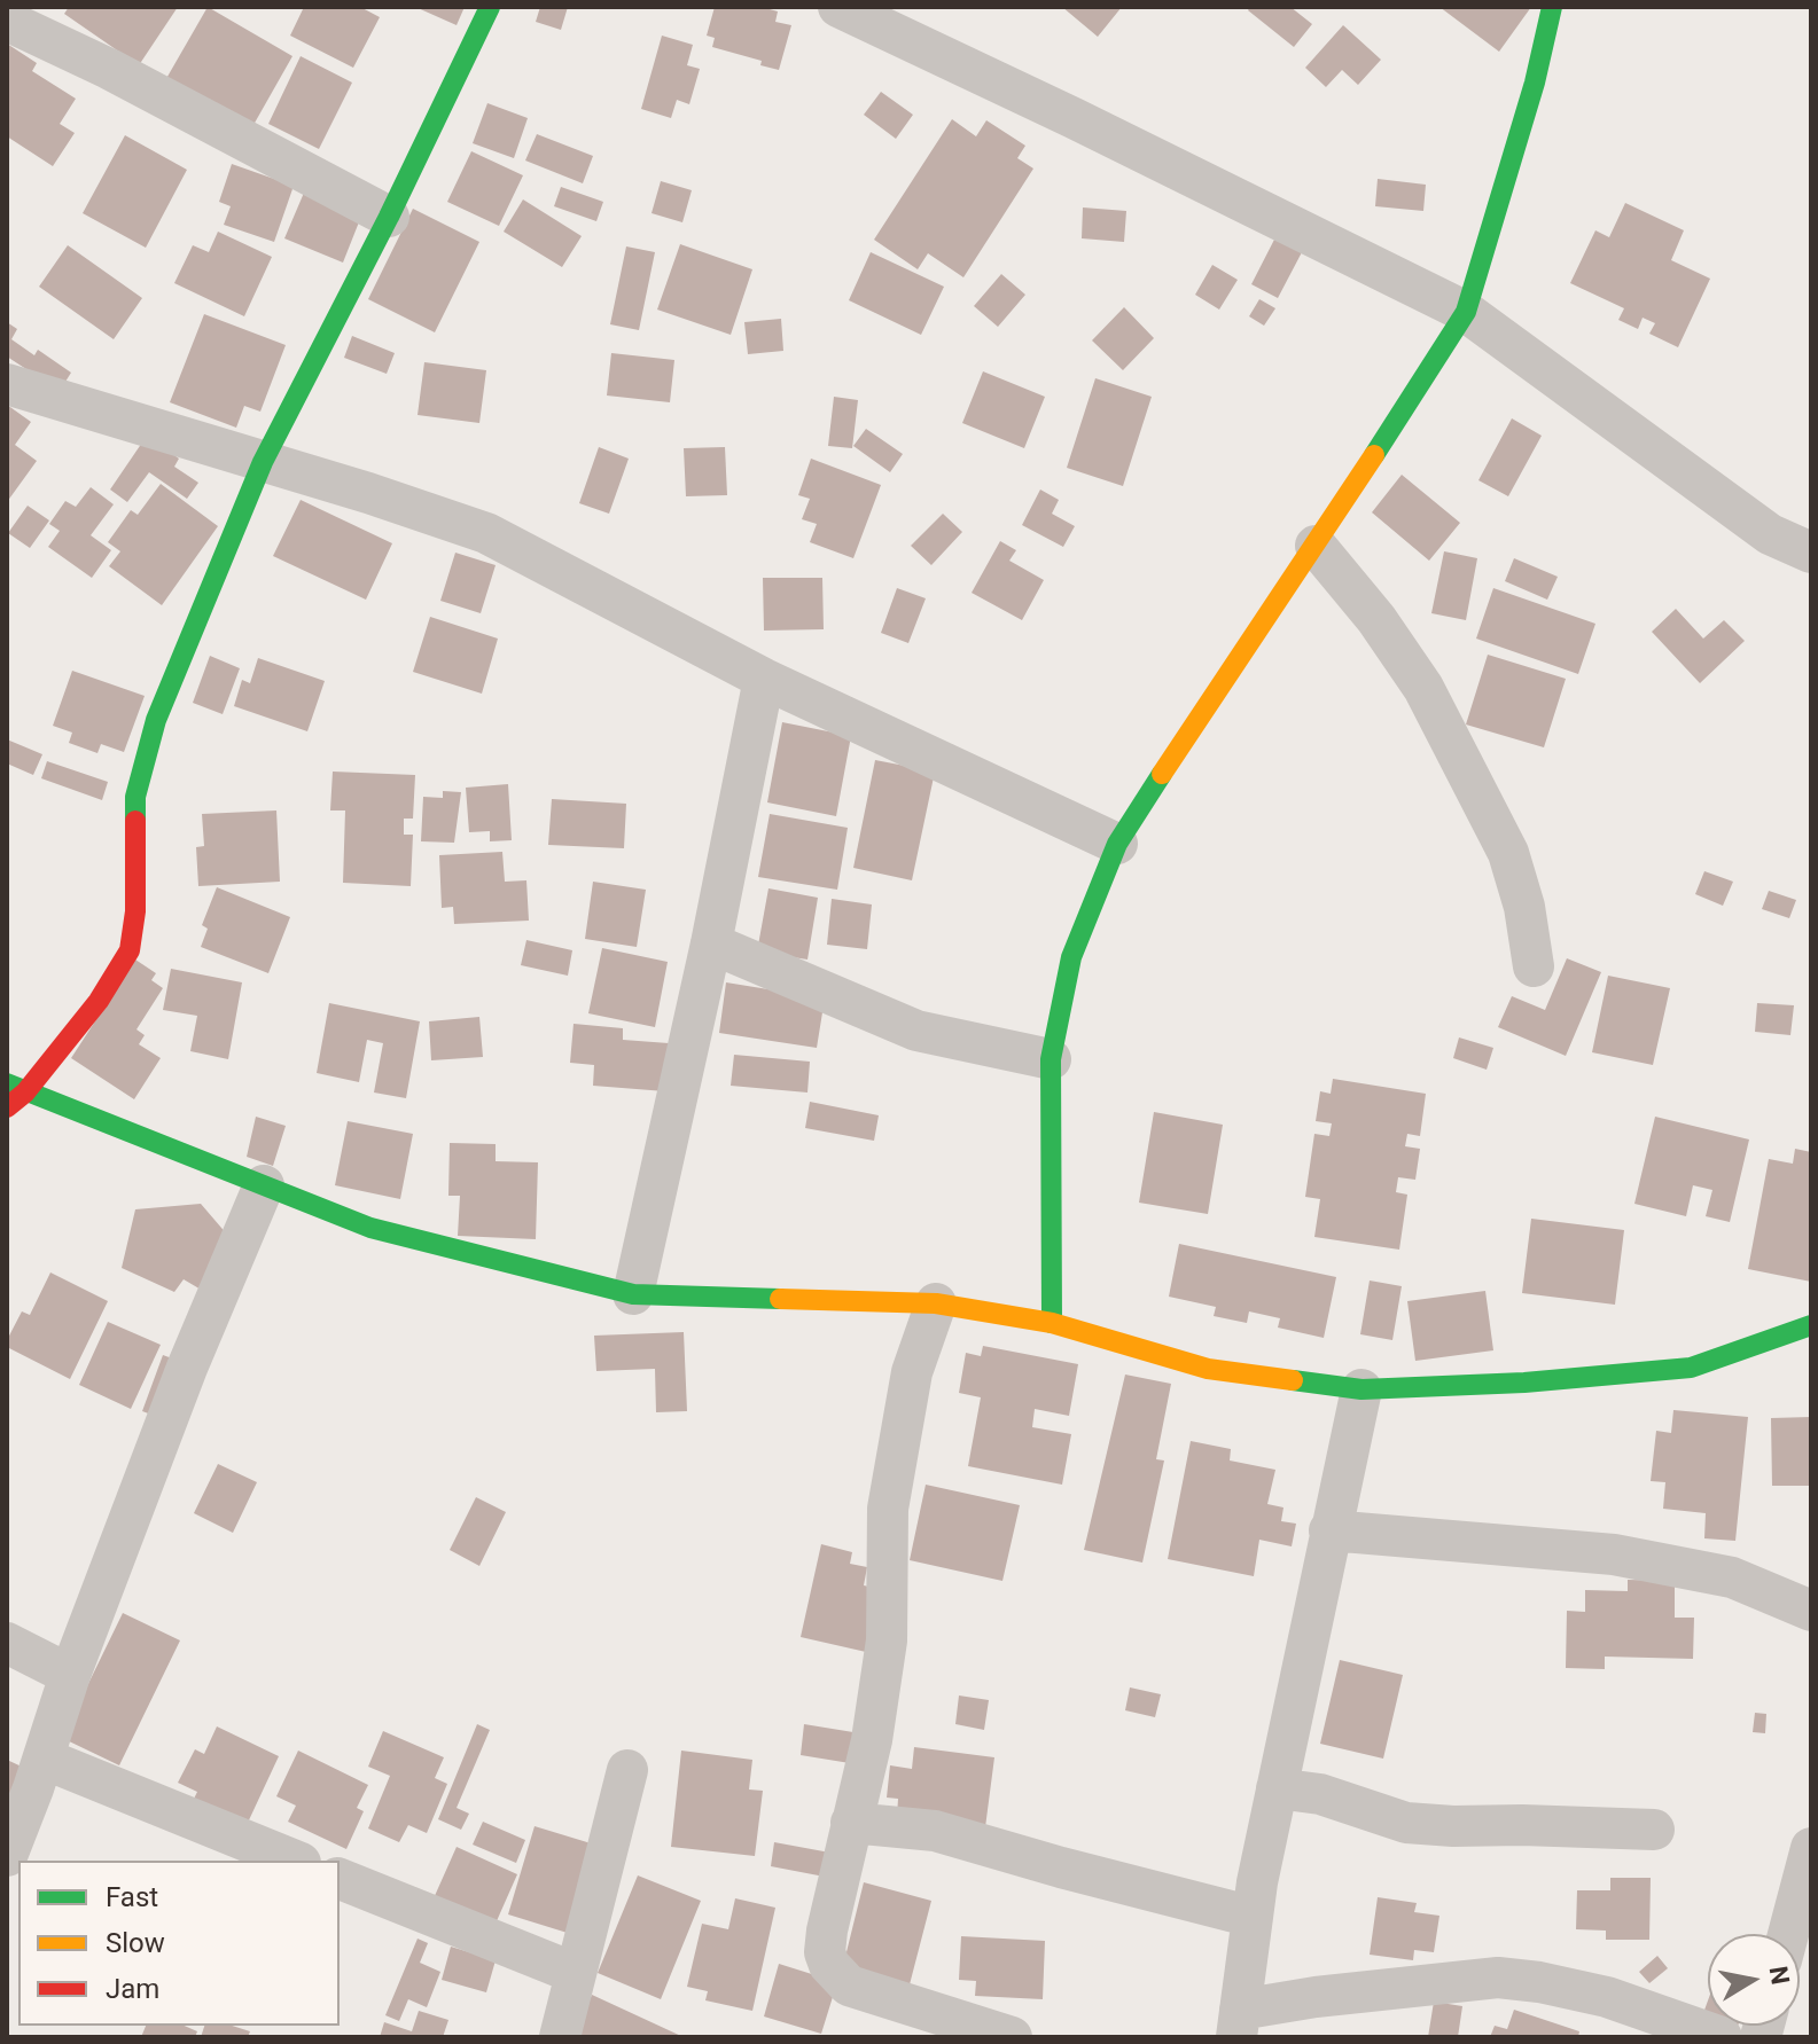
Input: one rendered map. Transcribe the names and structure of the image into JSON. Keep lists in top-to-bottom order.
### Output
{
  "legend": ["Fast", "Slow", "Jam"],
  "north": "right"
}
